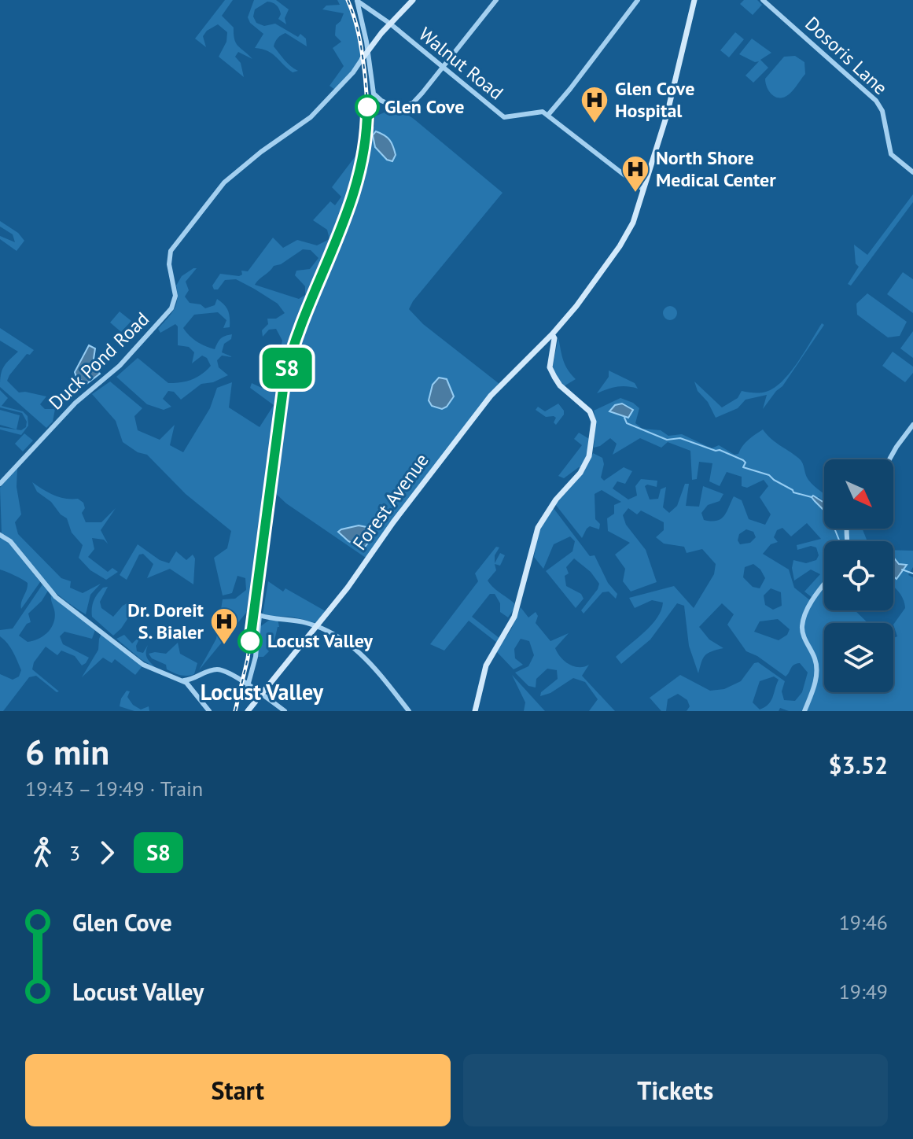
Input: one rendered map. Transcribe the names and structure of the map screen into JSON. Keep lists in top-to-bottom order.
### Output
{
  "streets": {
    "main road": ["Forest Avenue"],
    "street": ["Dosoris Lane", "Walnut Road", "Duck Pond Road"]
  },
  "districts": ["Locust Valley"],
  "places": {
    "other": ["Glen Cove", "Locust Valley"],
    "hospital": ["Glen Cove Hospital", "North Shore Medical Center", "Dr. Doreit S. Bialer"]
  },
  "north": "bottom right",
  "page": {
    "on_map": "S8",
    "heading": ["6 min", "19:43 – 19:49 · Train", "$3.52"],
    "legs": ["3", "S8"],
    "list": [
      {
        "name": "Glen Cove",
        "value": "19:46"
      },
      {
        "name": "Locust Valley",
        "value": "19:49"
      }
    ],
    "buttons": ["Start", "Tickets"]
  }
}
